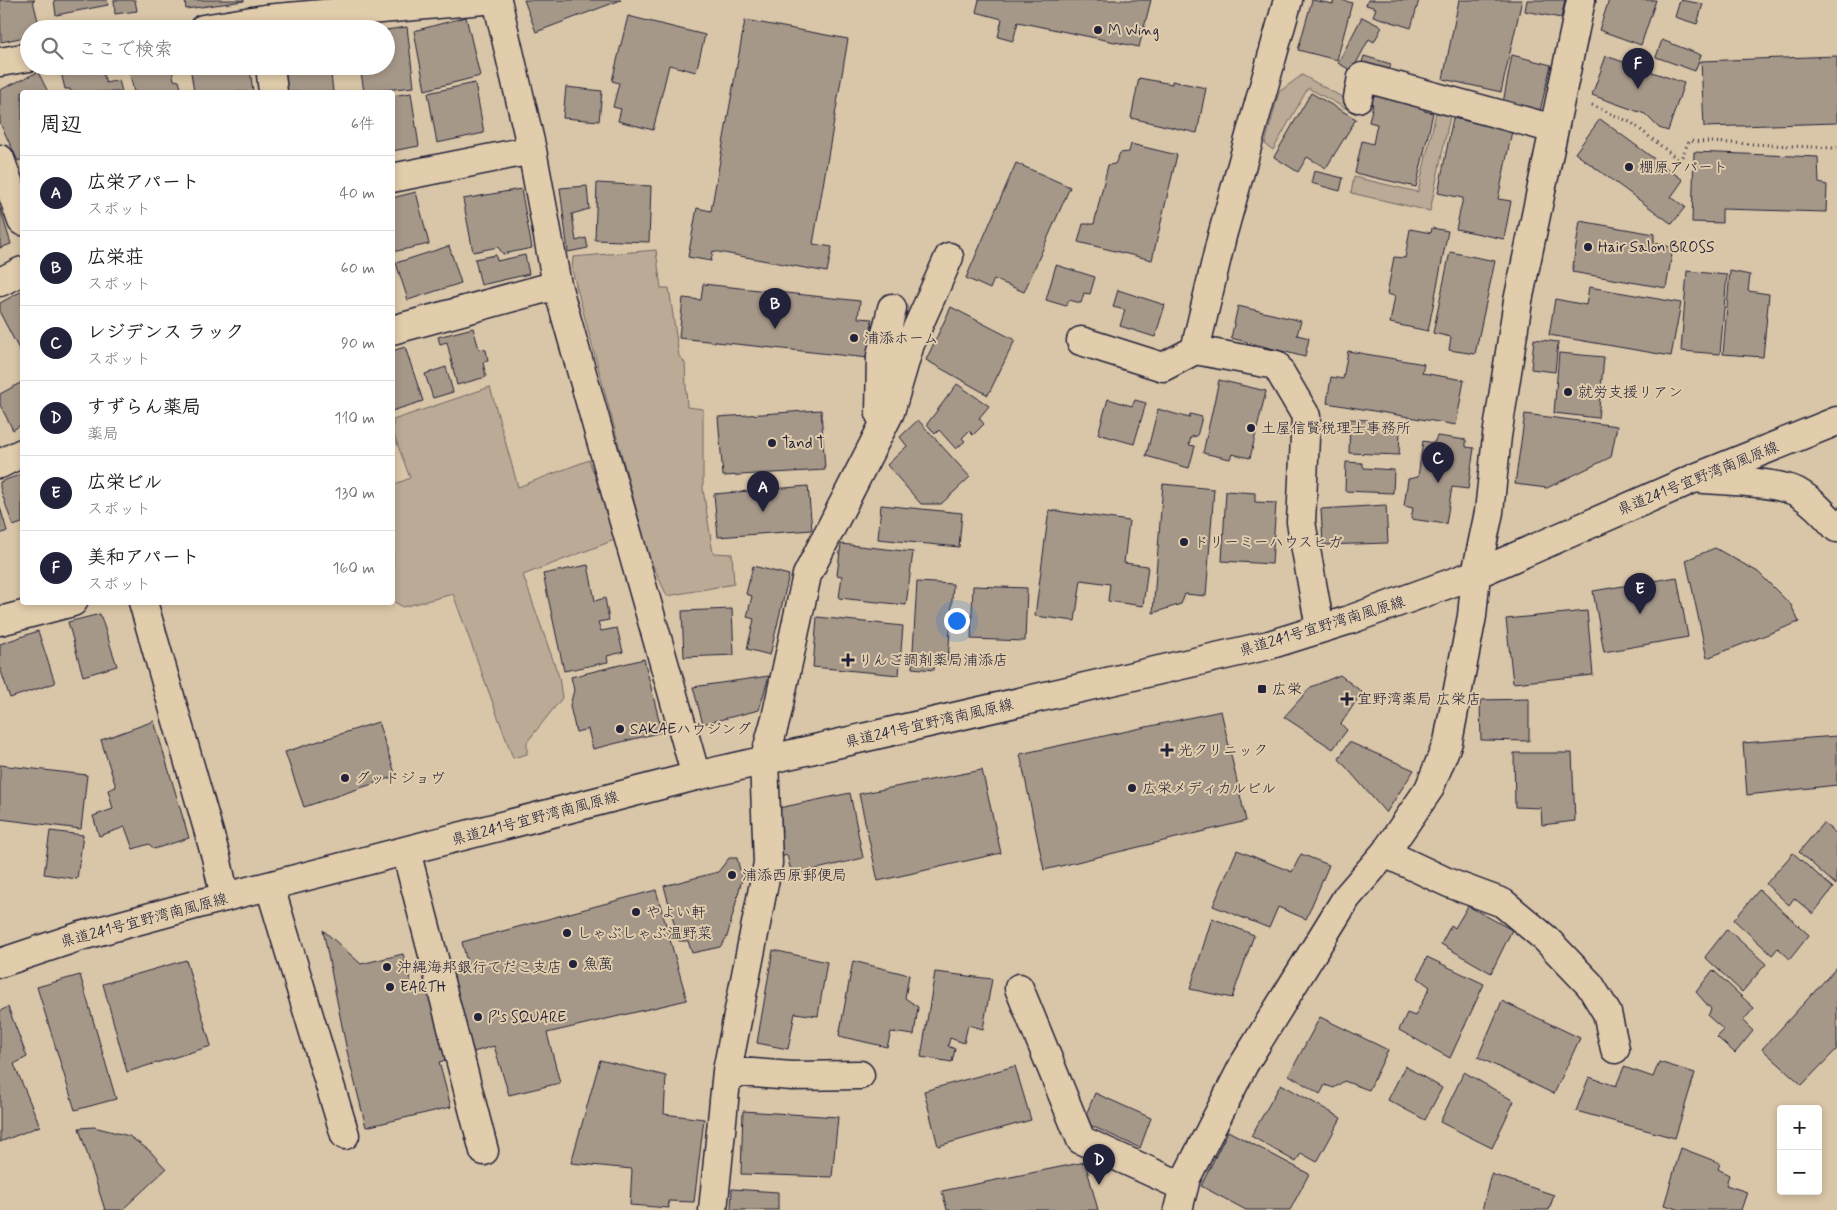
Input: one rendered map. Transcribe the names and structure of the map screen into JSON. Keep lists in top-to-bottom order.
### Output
{
  "streets": {
    "street": ["県道241号宜野湾南風原線"]
  },
  "places": {
    "other": [
      "M Wing",
      "棚原アパート",
      "Hair Salon BROSS",
      "浦添ホーム",
      "就労支援リアン",
      "土屋信賢税理士事務所",
      "Tand T",
      "ドリーミーハウスヒガ",
      "SAKAEハウジング",
      "グッドジョヴ",
      "広栄メディカルビル",
      "浦添西原郵便局",
      "やよい軒",
      "しゃぶしゃぶ温野菜",
      "魚萬",
      "沖縄海邦銀行てだこ支店",
      "EARTH",
      "P's SQUARE"
    ],
    "health": ["りんご調剤薬局浦添店", "宜野湾薬局 広栄店", "光クリニック"],
    "transit": ["広栄"]
  },
  "page": {
    "search": "ここで検索",
    "pins": [
      "F",
      "B",
      "C",
      "A",
      "E",
      "D"
    ],
    "heading": ["周辺", "6件"],
    "list": [
      {
        "mark": "A",
        "name": "広栄アパート",
        "note": "スポット",
        "value": "40 m"
      },
      {
        "mark": "B",
        "name": "広栄荘",
        "note": "スポット",
        "value": "60 m"
      },
      {
        "mark": "C",
        "name": "レジデンス ラック",
        "note": "スポット",
        "value": "90 m"
      },
      {
        "mark": "D",
        "name": "すずらん薬局",
        "note": "薬局",
        "value": "110 m"
      },
      {
        "mark": "E",
        "name": "広栄ビル",
        "note": "スポット",
        "value": "130 m"
      },
      {
        "mark": "F",
        "name": "美和アパート",
        "note": "スポット",
        "value": "160 m"
      }
    ],
    "map_buttons": ["+", "−"]
  }
}
